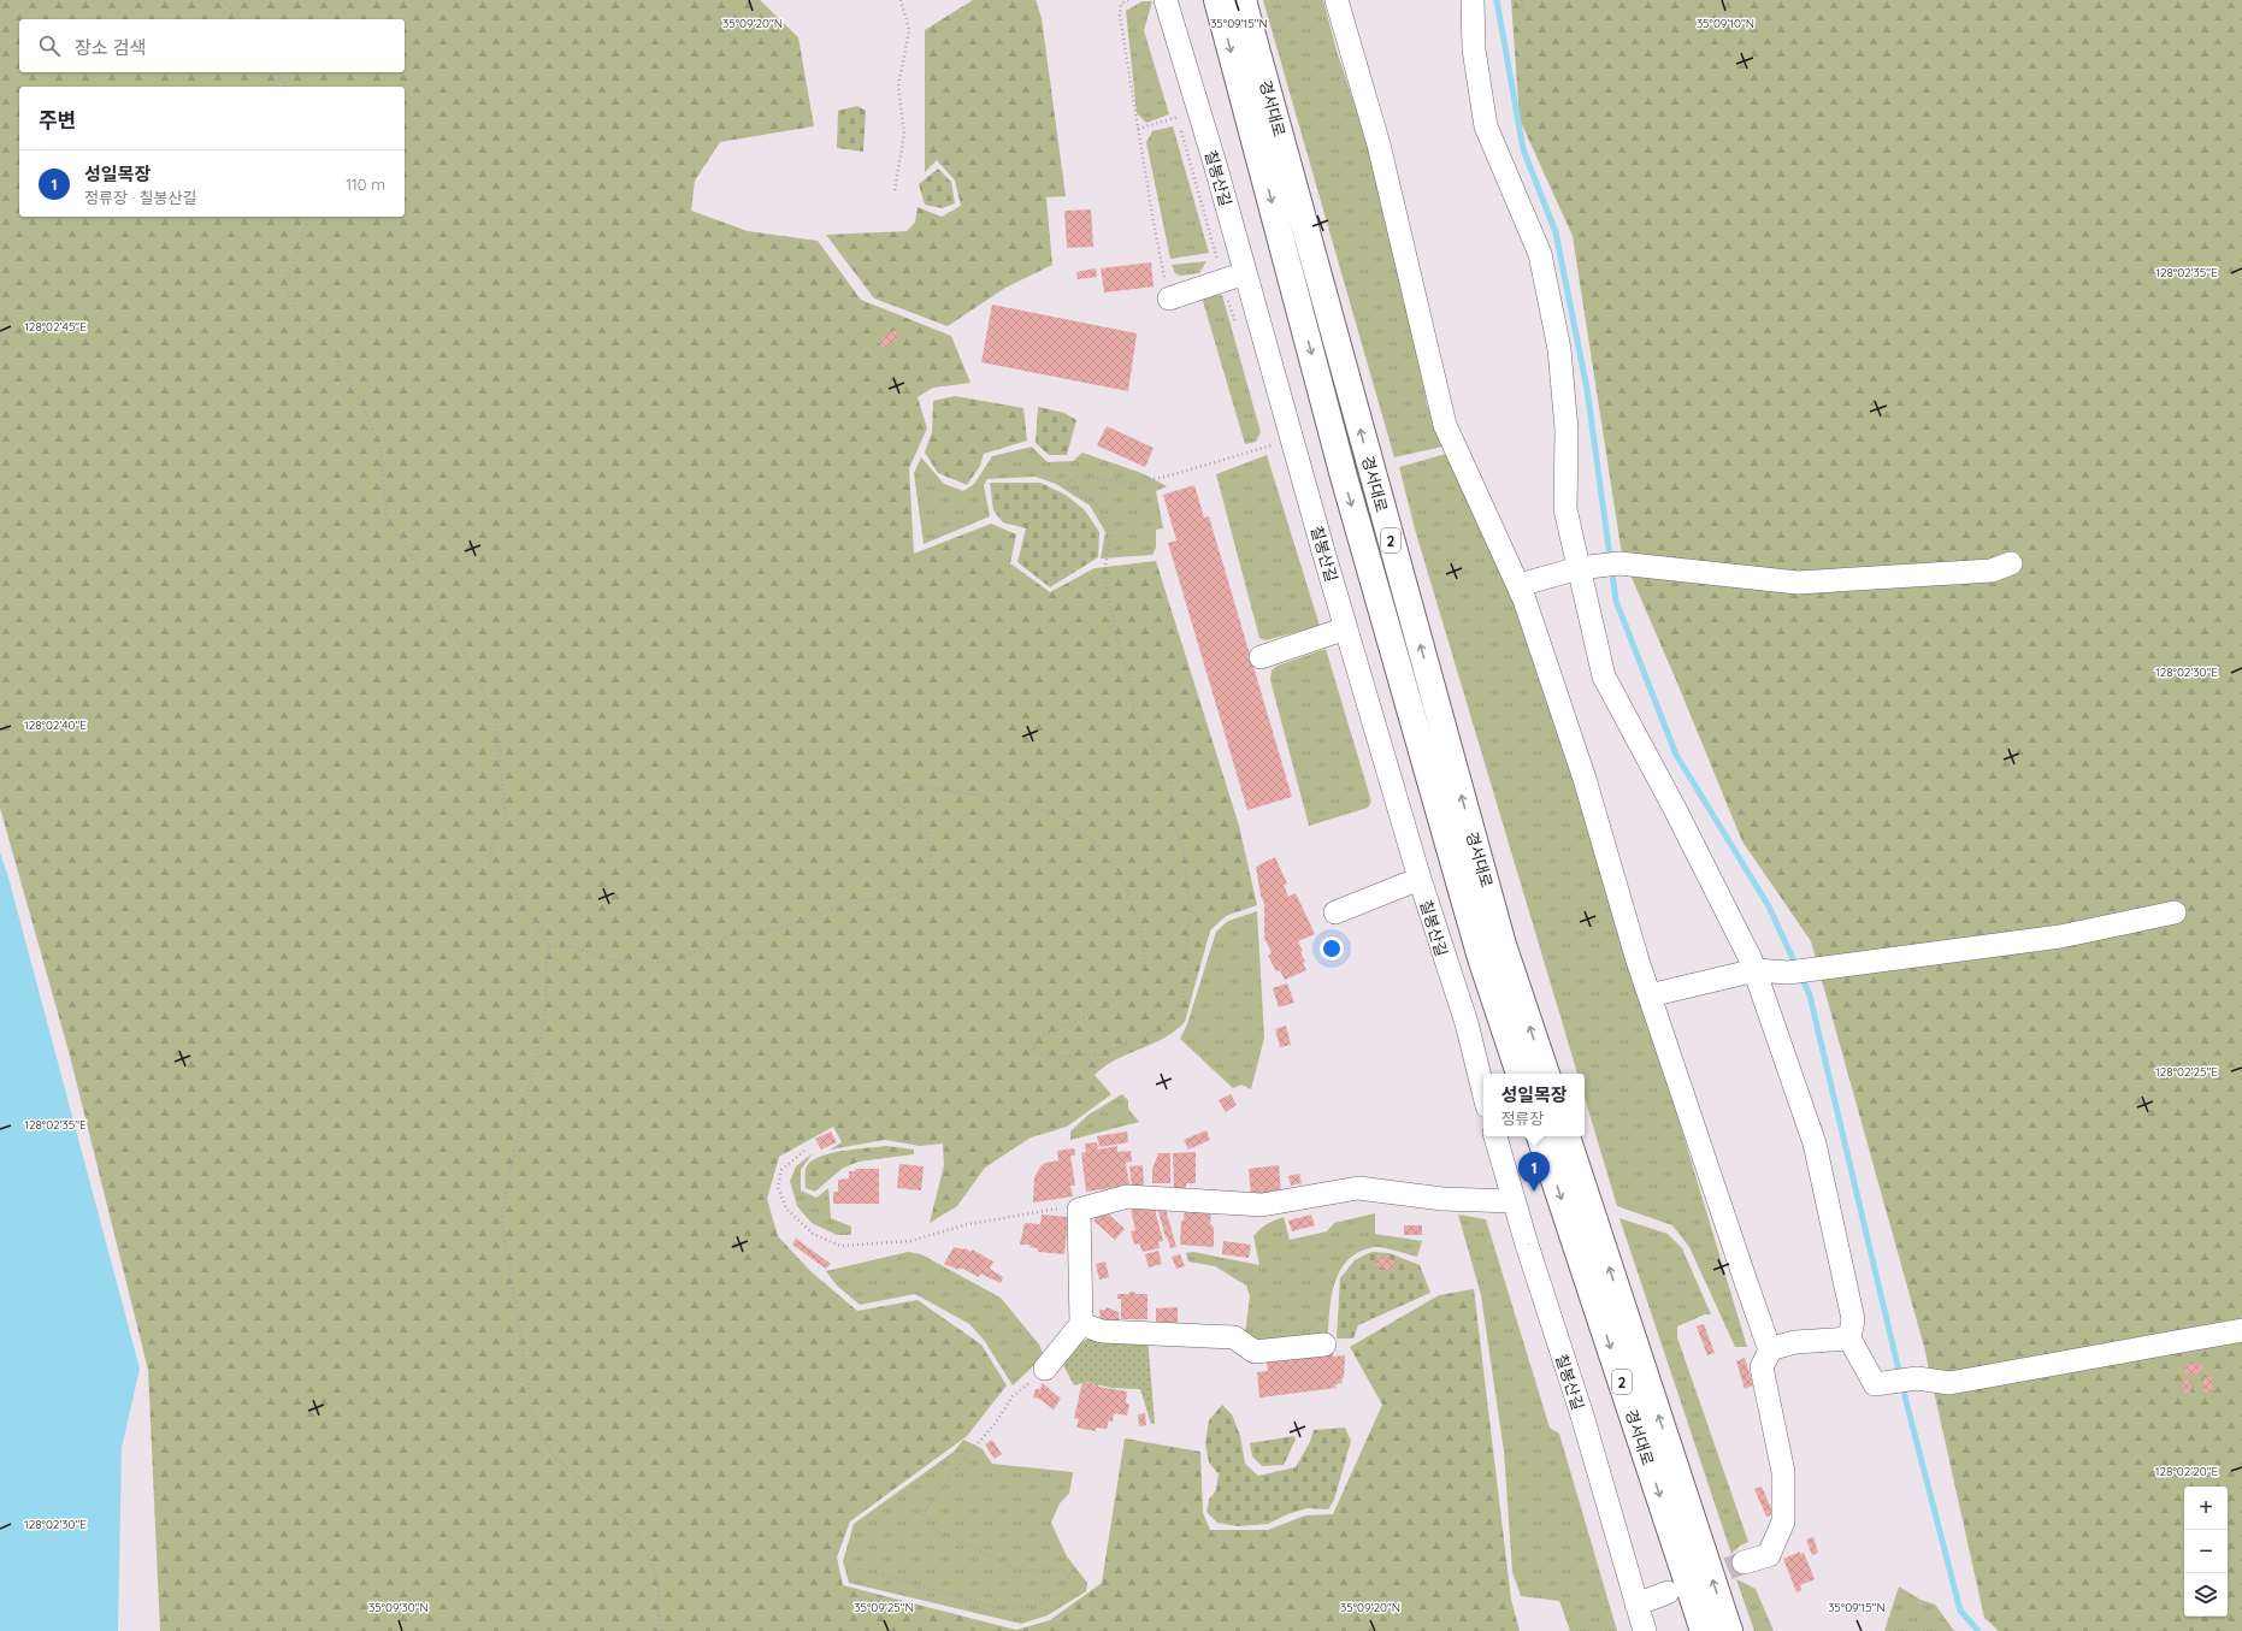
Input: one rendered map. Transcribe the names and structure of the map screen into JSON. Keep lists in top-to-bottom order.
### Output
{
  "streets": {
    "main road": ["경서대로", "2"],
    "street": ["칠봉산길"]
  },
  "page": {
    "search": "장소 검색",
    "heading": "주변",
    "list": [
      {
        "mark": "1",
        "name": "성일목장",
        "note": "정류장 · 칠봉산길",
        "value": "110 m"
      }
    ],
    "popup": ["성일목장", "정류장"],
    "pins": "1",
    "map_buttons": ["+", "−"]
  },
  "coordinates": [
    "35°09'20\"N",
    "35°09'15\"N",
    "35°09'10\"N",
    "128°02'35\"E",
    "128°02'45\"E",
    "128°02'30\"E",
    "128°02'40\"E",
    "128°02'25\"E",
    "128°02'20\"E",
    "35°09'30\"N",
    "35°09'25\"N"
  ]
}
